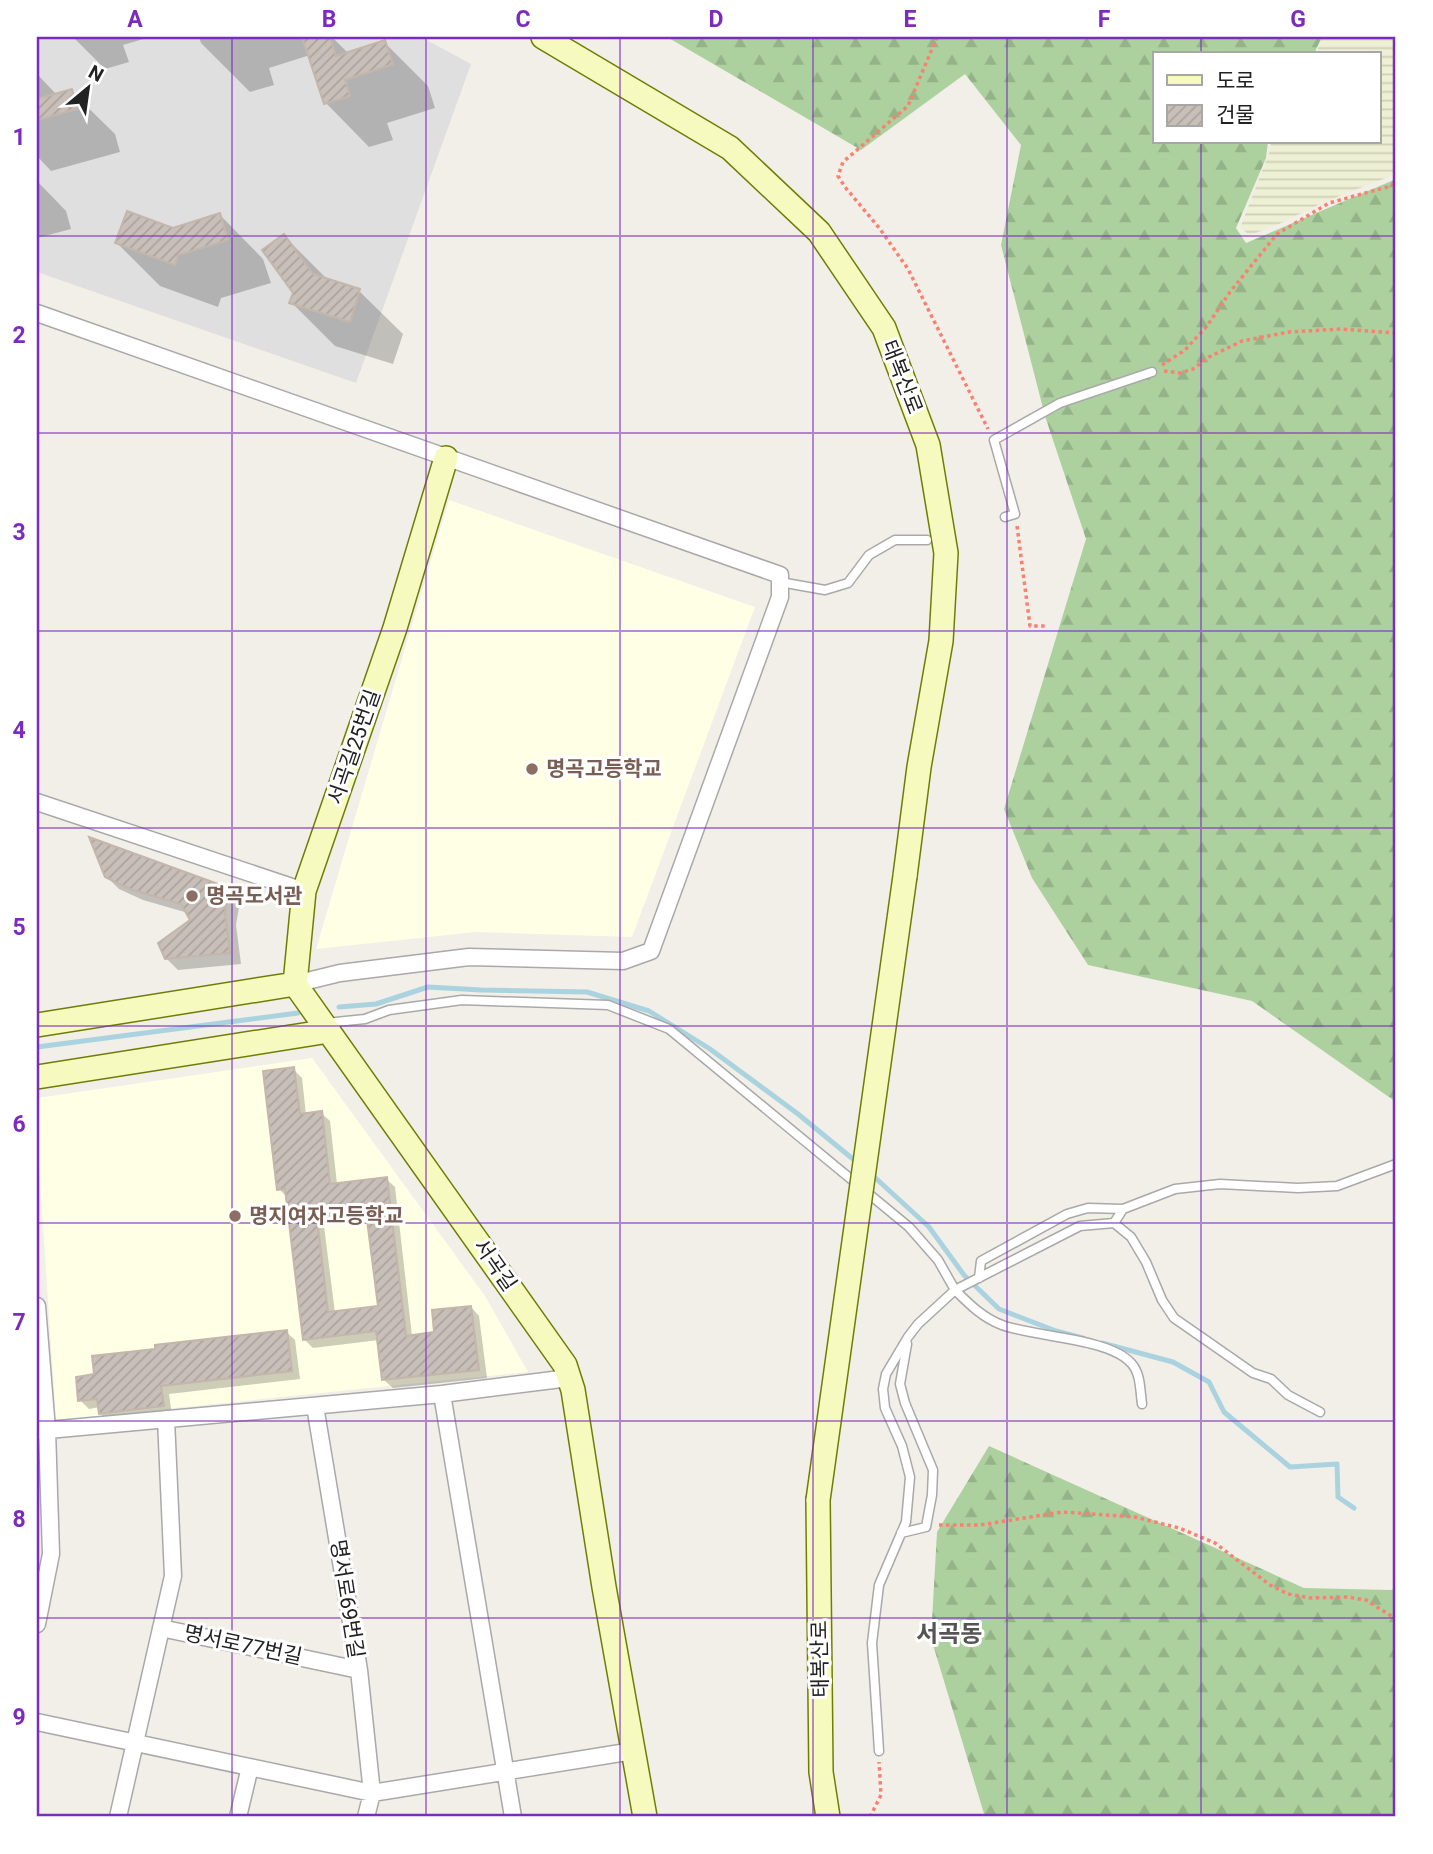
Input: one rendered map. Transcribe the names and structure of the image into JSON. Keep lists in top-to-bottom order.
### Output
{
  "streets": {
    "street": [
      "태복산로",
      "서곡길25번길",
      "서곡길",
      "명서로69번길",
      "명서로77번길"
    ]
  },
  "crossings": [
    ["명서로69번길", "명서로77번길"]
  ],
  "districts": ["서곡동"],
  "places": ["명곡고등학교", "명곡도서관", "명지여자고등학교"],
  "legend": ["도로", "건물"],
  "north": "top right",
  "grid": {
    "columns": [
      "A",
      "B",
      "C",
      "D",
      "E",
      "F",
      "G"
    ],
    "rows": [
      "1",
      "2",
      "3",
      "4",
      "5",
      "6",
      "7",
      "8",
      "9"
    ]
  }
}
